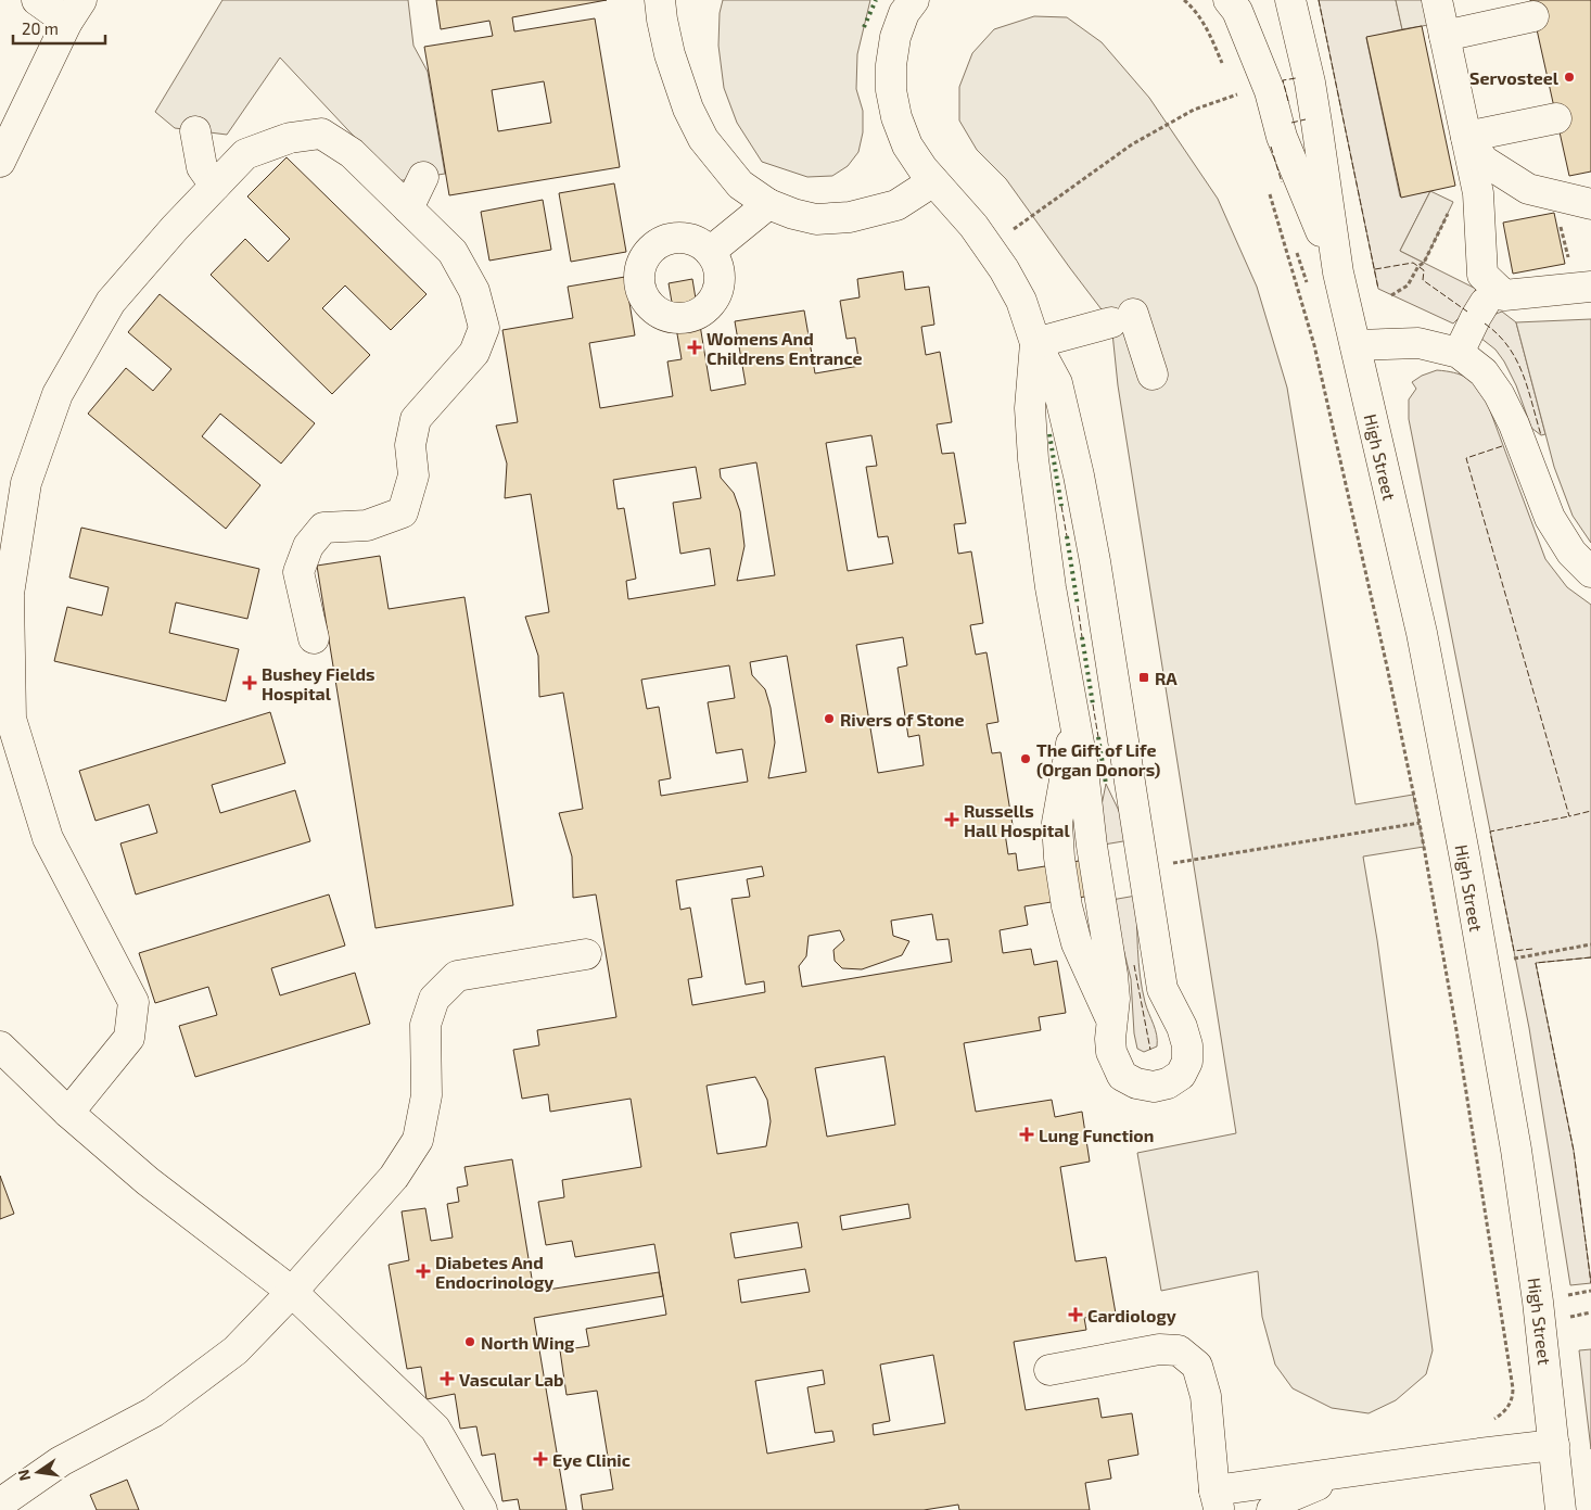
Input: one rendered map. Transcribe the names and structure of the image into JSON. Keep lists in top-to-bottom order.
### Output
{
  "streets": {
    "street": ["High Street"]
  },
  "places": {
    "other": [
      "Servosteel",
      "Rivers of Stone",
      "The Gift of Life (Organ Donors)",
      "North Wing"
    ],
    "health": [
      "Womens And Childrens Entrance",
      "Bushey Fields Hospital",
      "Russells Hall Hospital",
      "Lung Function",
      "Diabetes And Endocrinology",
      "Cardiology",
      "Vascular Lab",
      "Eye Clinic"
    ],
    "transit": ["RA"]
  },
  "scale_bar": "20 m",
  "north": "left"
}
